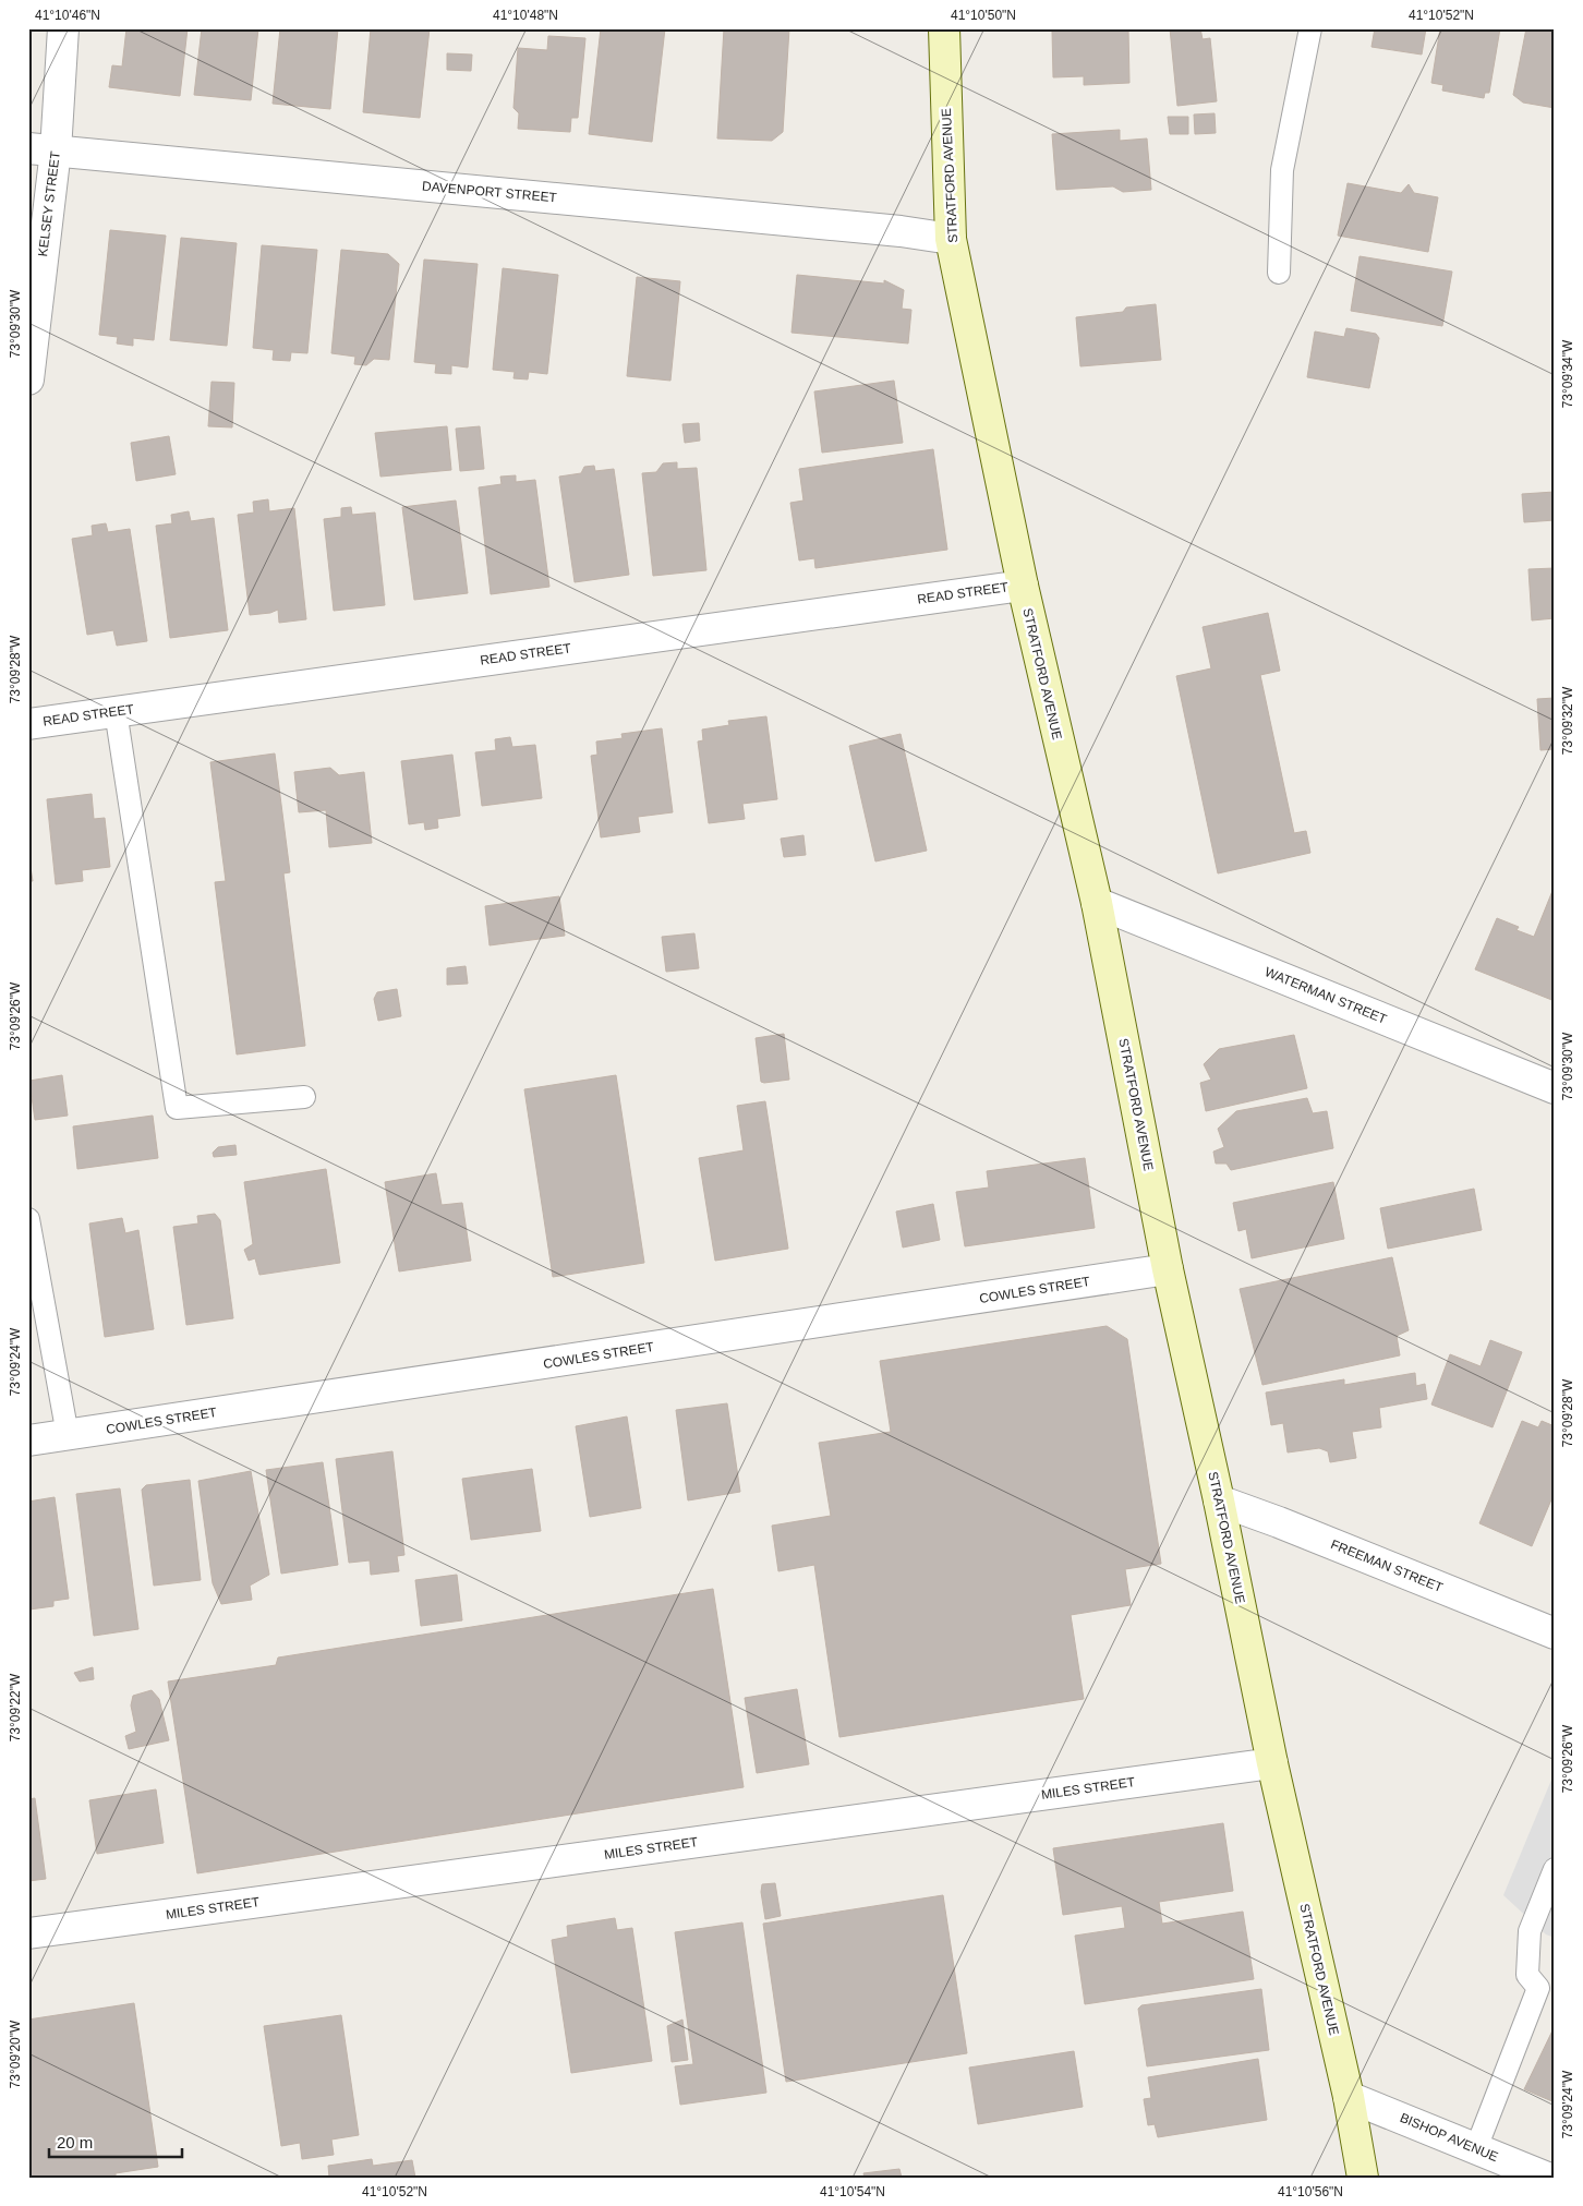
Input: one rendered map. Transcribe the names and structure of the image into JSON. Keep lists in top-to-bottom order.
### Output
{
  "streets": {
    "main road": ["STRATFORD AVENUE"],
    "street": [
      "DAVENPORT STREET",
      "KELSEY STREET",
      "READ STREET",
      "WATERMAN STREET",
      "COWLES STREET",
      "FREEMAN STREET",
      "MILES STREET",
      "BISHOP AVENUE"
    ]
  },
  "crossings": [
    ["STRATFORD AVENUE", "DAVENPORT STREET"],
    ["STRATFORD AVENUE", "READ STREET"],
    ["STRATFORD AVENUE", "WATERMAN STREET"],
    ["STRATFORD AVENUE", "COWLES STREET"],
    ["STRATFORD AVENUE", "FREEMAN STREET"],
    ["STRATFORD AVENUE", "MILES STREET"],
    ["STRATFORD AVENUE", "BISHOP AVENUE"],
    ["DAVENPORT STREET", "KELSEY STREET"]
  ],
  "scale_bar": "20 m",
  "coordinates": [
    "41°10'46\"N",
    "41°10'48\"N",
    "41°10'50\"N",
    "41°10'52\"N",
    "73°09'30\"W",
    "73°09'34\"W",
    "73°09'28\"W",
    "73°09'32\"W",
    "73°09'26\"W",
    "73°09'24\"W",
    "73°09'22\"W",
    "73°09'20\"W",
    "41°10'54\"N",
    "41°10'56\"N"
  ]
}
